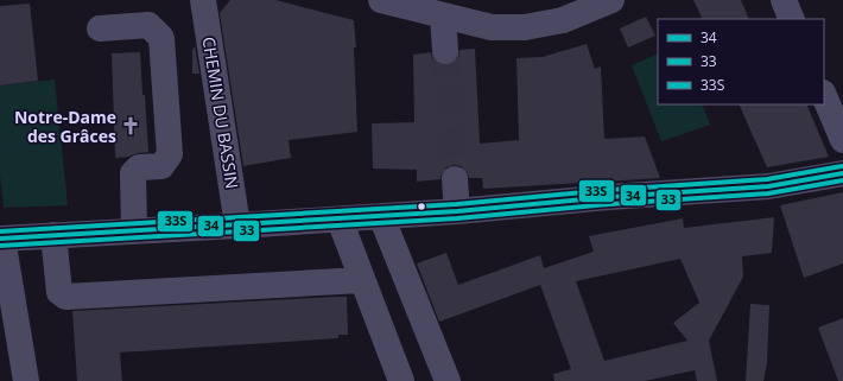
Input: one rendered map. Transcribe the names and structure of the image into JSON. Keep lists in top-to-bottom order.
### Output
{
  "streets": {
    "street": ["CHEMIN DU BASSIN"]
  },
  "places": {
    "church": ["Notre-Dame des Grâces"]
  },
  "lines": ["transit line 33S", "transit line 34", "transit line 33"],
  "legend": ["34", "33", "33S"]
}
